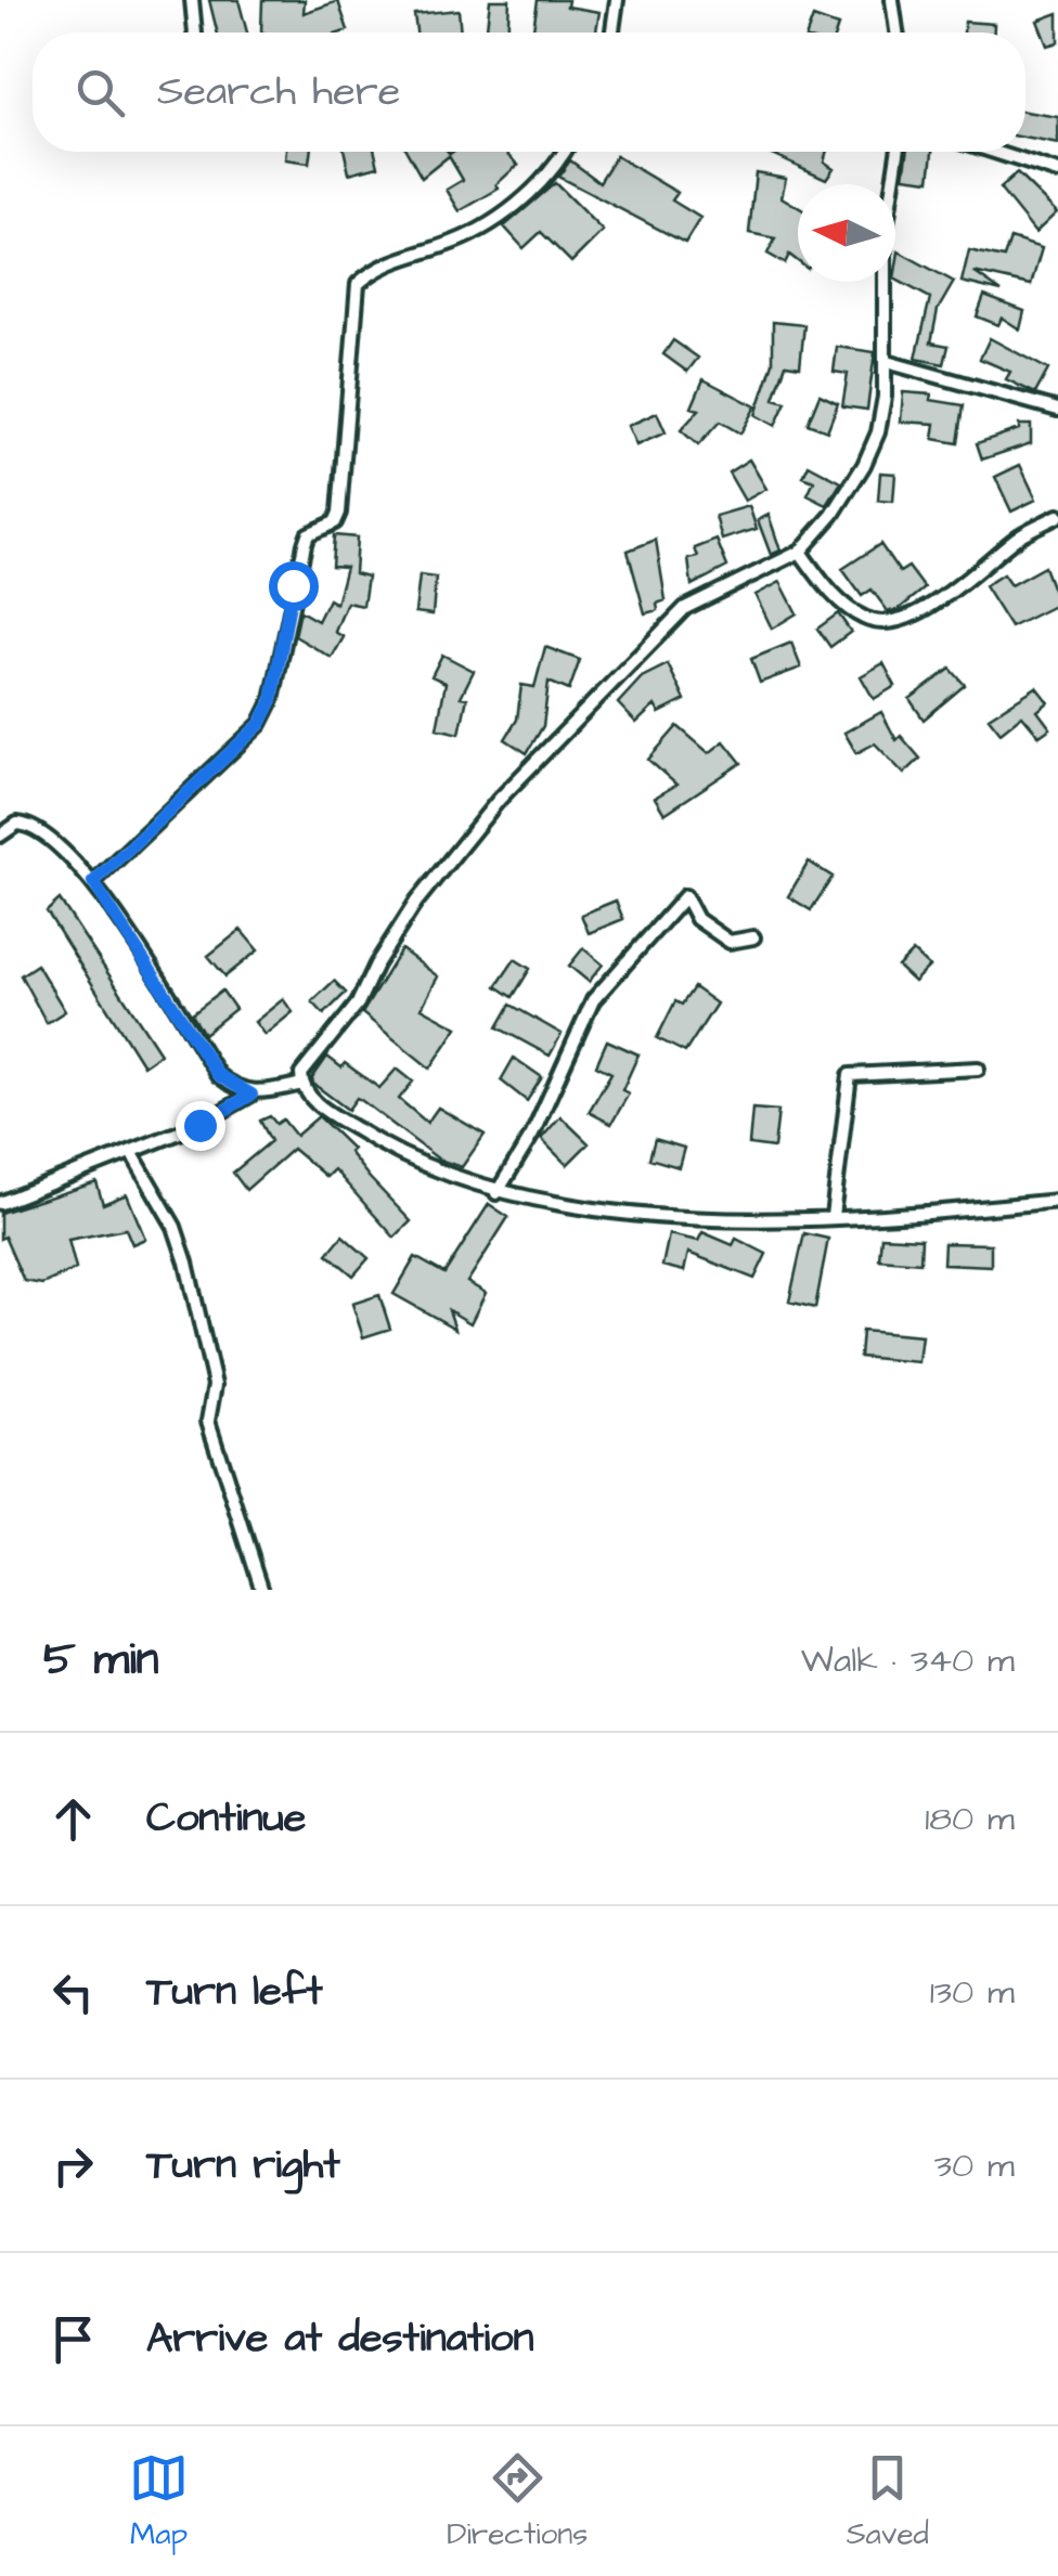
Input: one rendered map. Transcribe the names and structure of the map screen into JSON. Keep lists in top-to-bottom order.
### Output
{
  "north": "left",
  "page": {
    "search": "Search here",
    "heading": ["5 min", "Walk · 340 m"],
    "list": [
      ["Continue", "180 m"],
      ["Turn left", "130 m"],
      ["Turn right", "30 m"],
      "Arrive at destination"
    ],
    "nav": ["Map", "Directions", "Saved"]
  }
}
